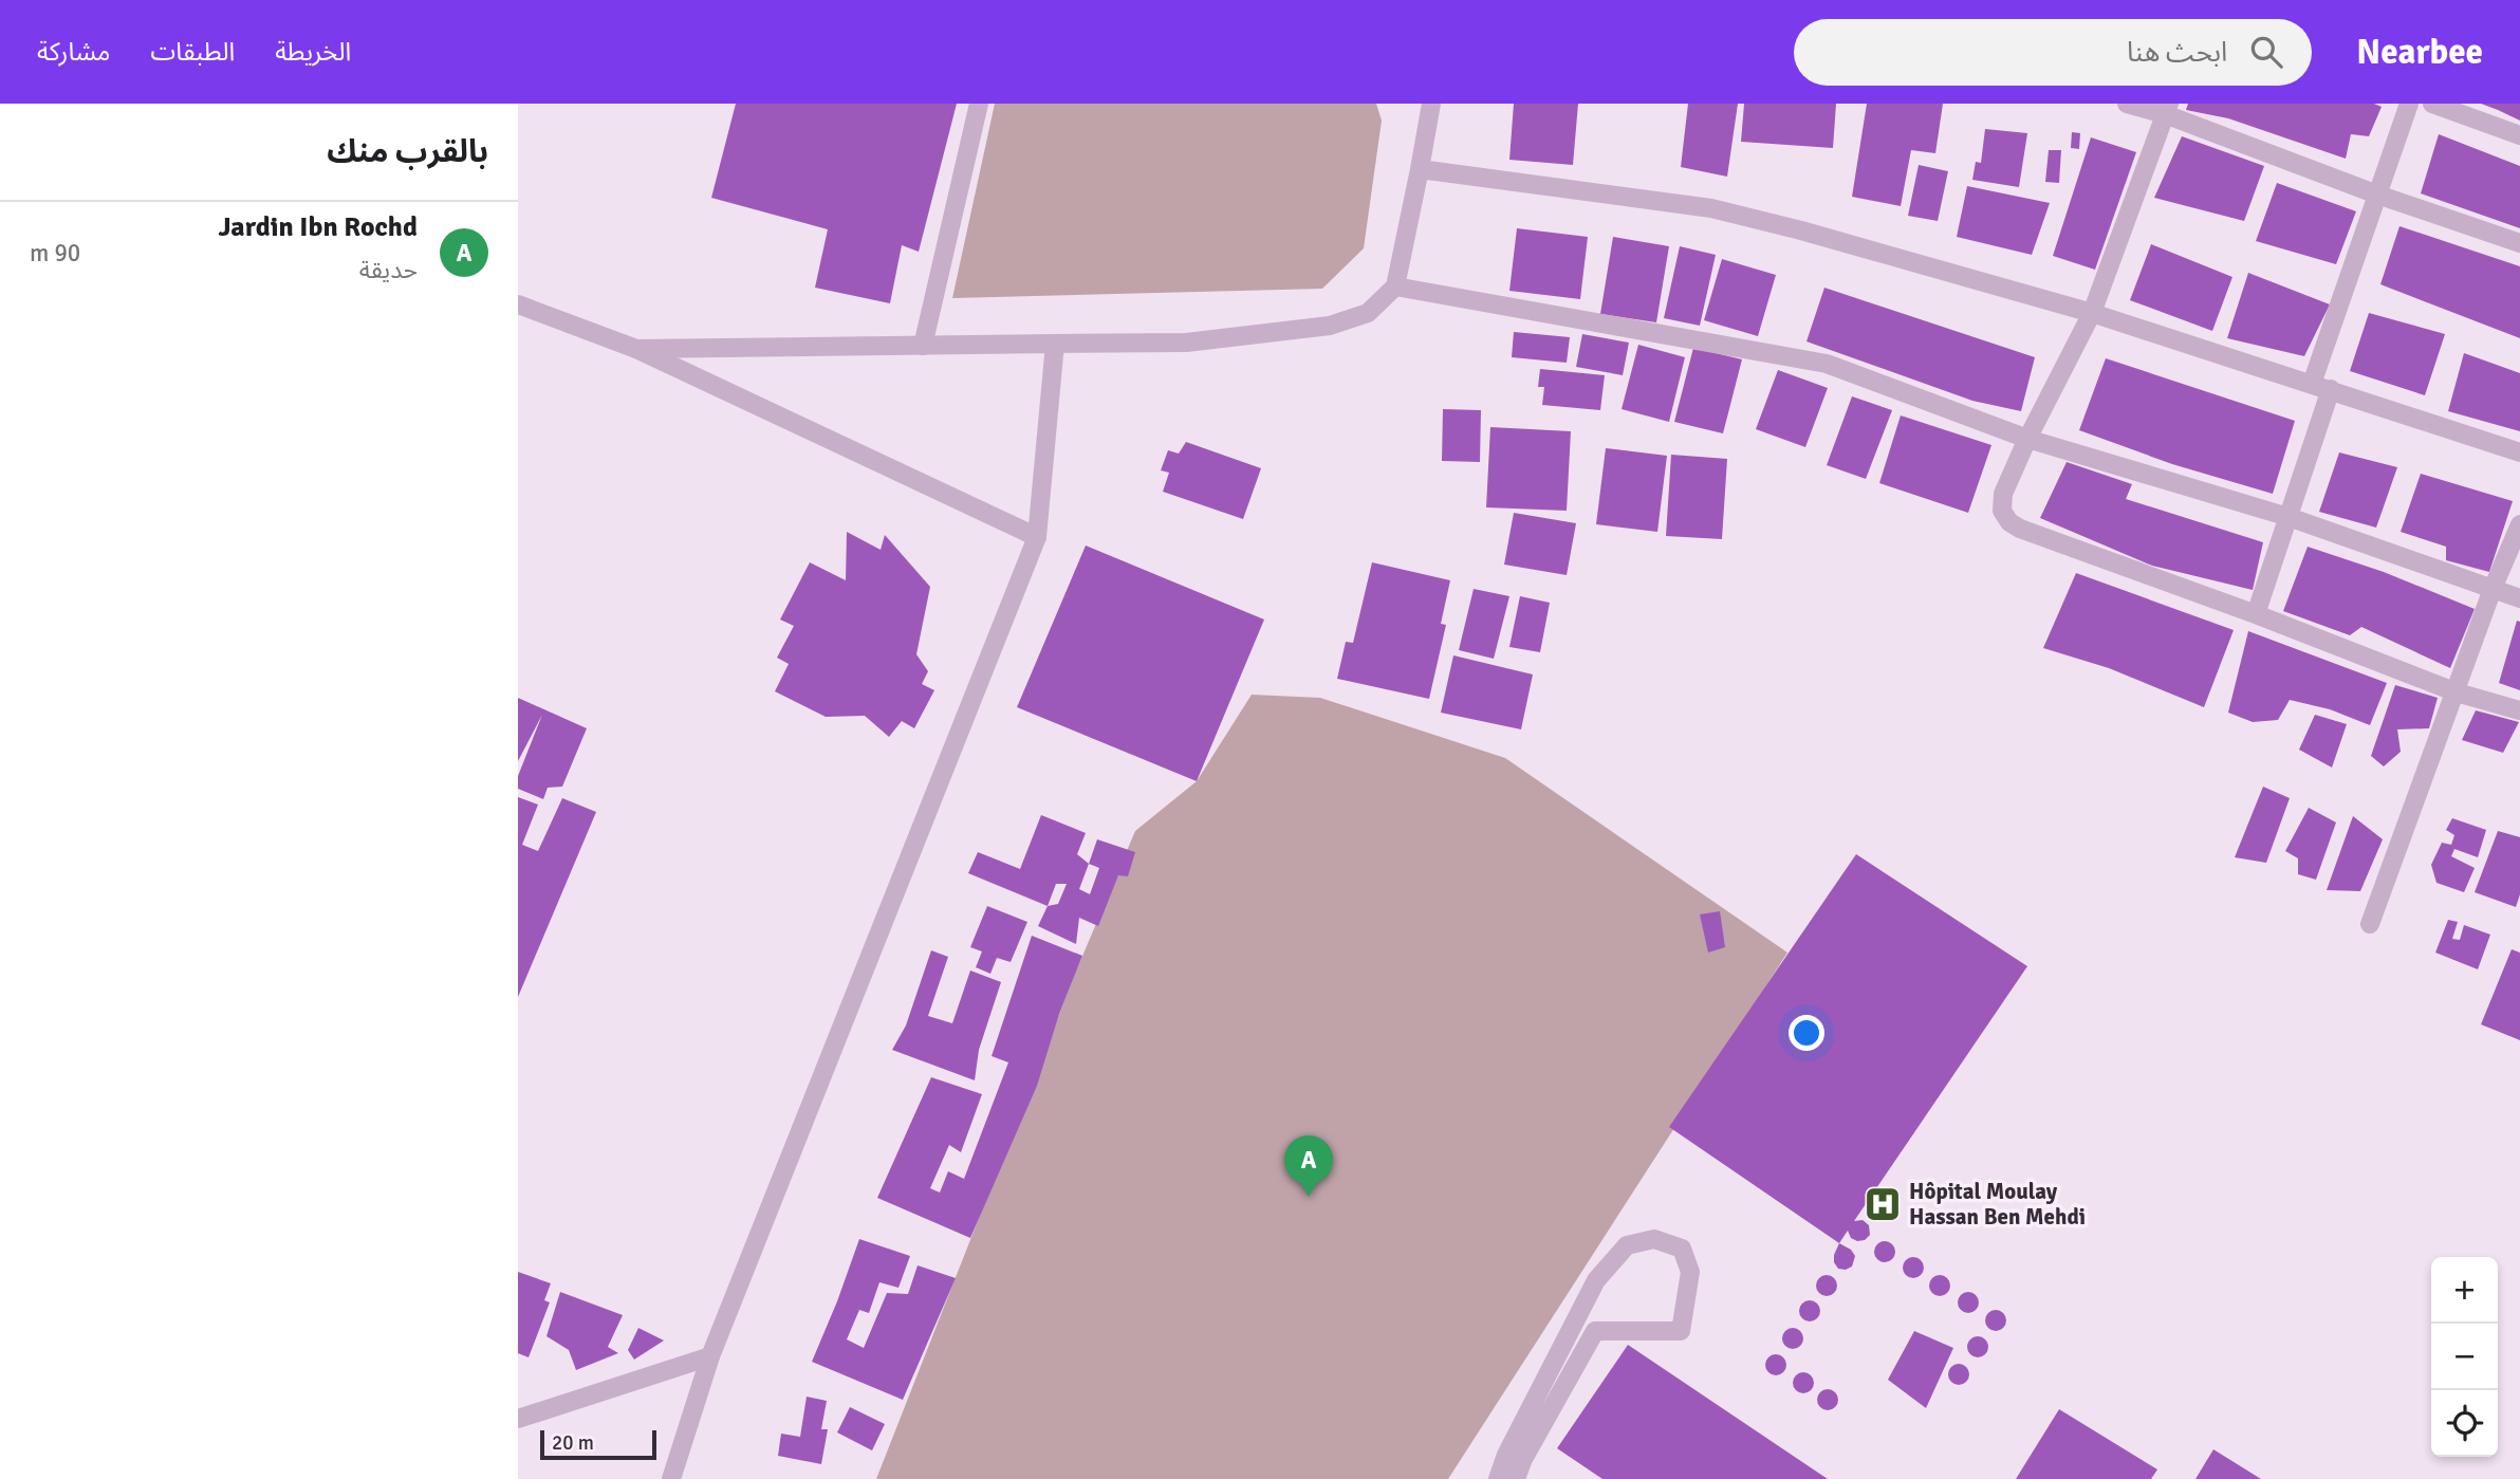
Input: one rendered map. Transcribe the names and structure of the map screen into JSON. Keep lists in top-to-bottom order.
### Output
{
  "places": {
    "hospital": ["Hôpital Moulay Hassan Ben Mehdi"]
  },
  "scale_bar": "20 m",
  "page": {
    "header": "Nearbee",
    "search": "ابحث هنا",
    "nav": ["الخريطة", "الطبقات", "مشاركة"],
    "heading": "بالقرب منك",
    "list": [
      {
        "mark": "A",
        "name": "Jardin Ibn Rochd",
        "note": "حديقة",
        "value": "90 m"
      }
    ],
    "pins": "A",
    "map_buttons": ["+", "−"],
    "scale": "20 m"
  }
}
